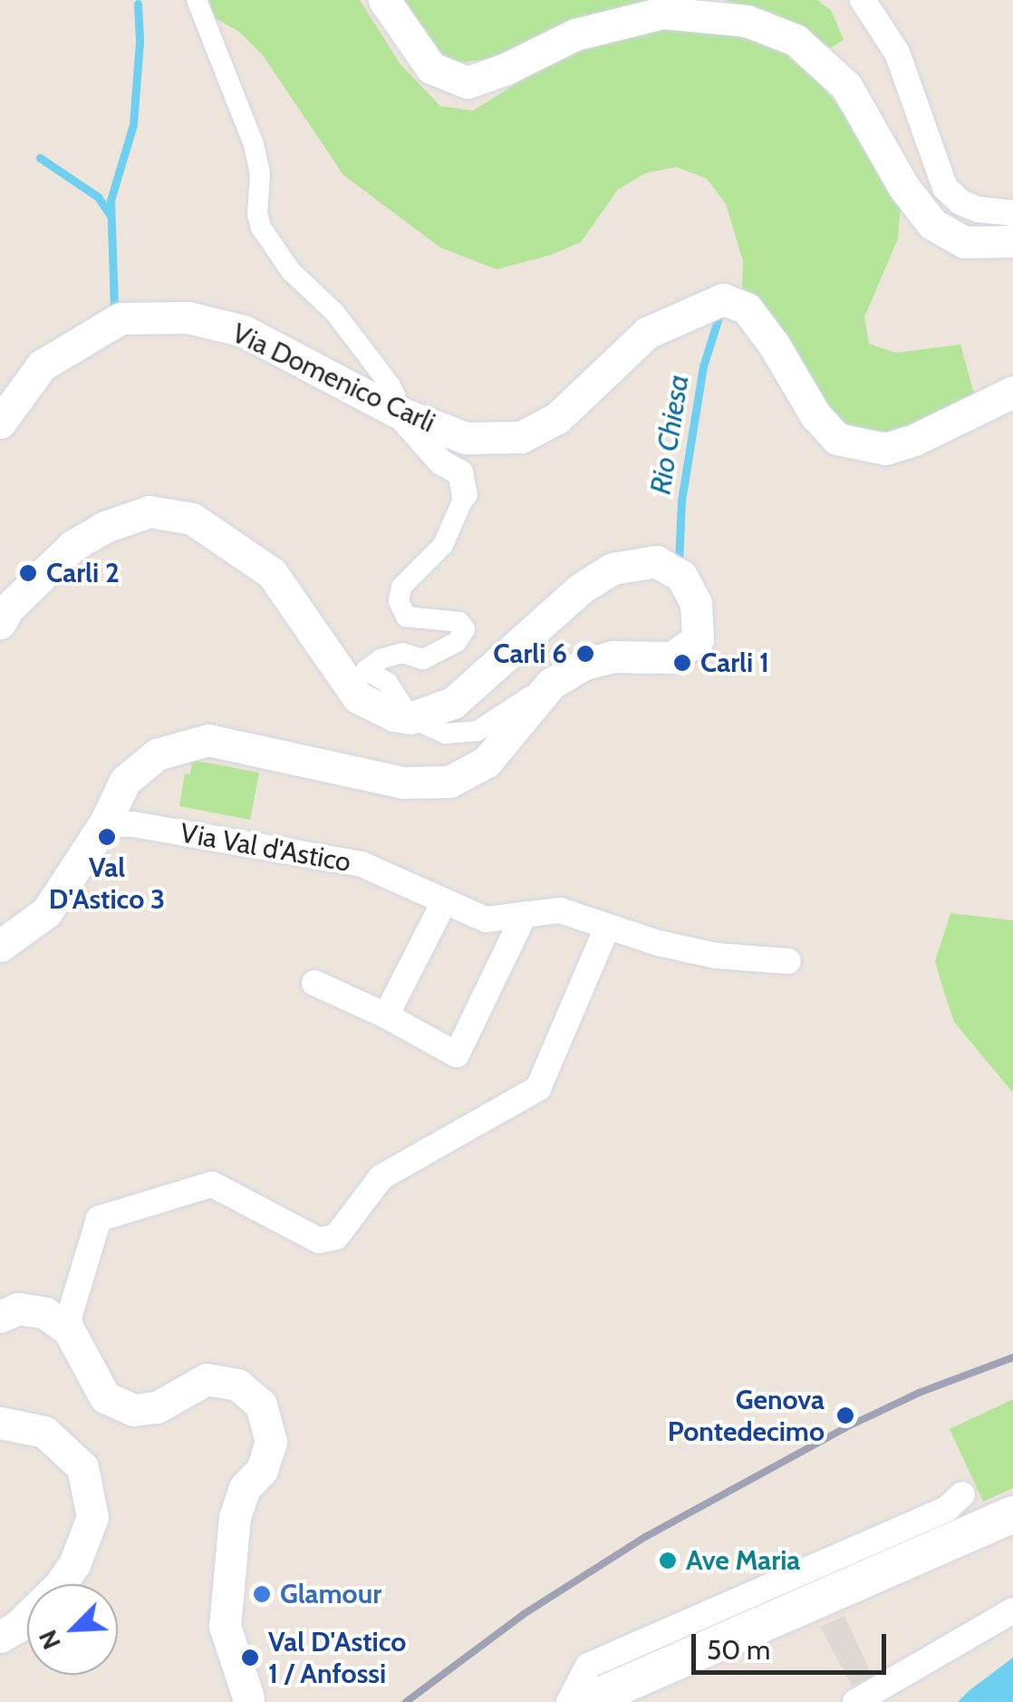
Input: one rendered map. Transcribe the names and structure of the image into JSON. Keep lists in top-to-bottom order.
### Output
{
  "streets": {
    "street": ["Via Domenico Carli", "Via Val d'Astico"]
  },
  "water": ["Rio Chiesa"],
  "places": [
    "Carli 2",
    "Carli 6",
    "Carli 1",
    "Val D'Astico 3",
    "Genova Pontedecimo",
    "Ave Maria",
    "Glamour",
    "Val D'Astico 1 / Anfossi"
  ],
  "scale_bar": "50 m",
  "north": "bottom left"
}
